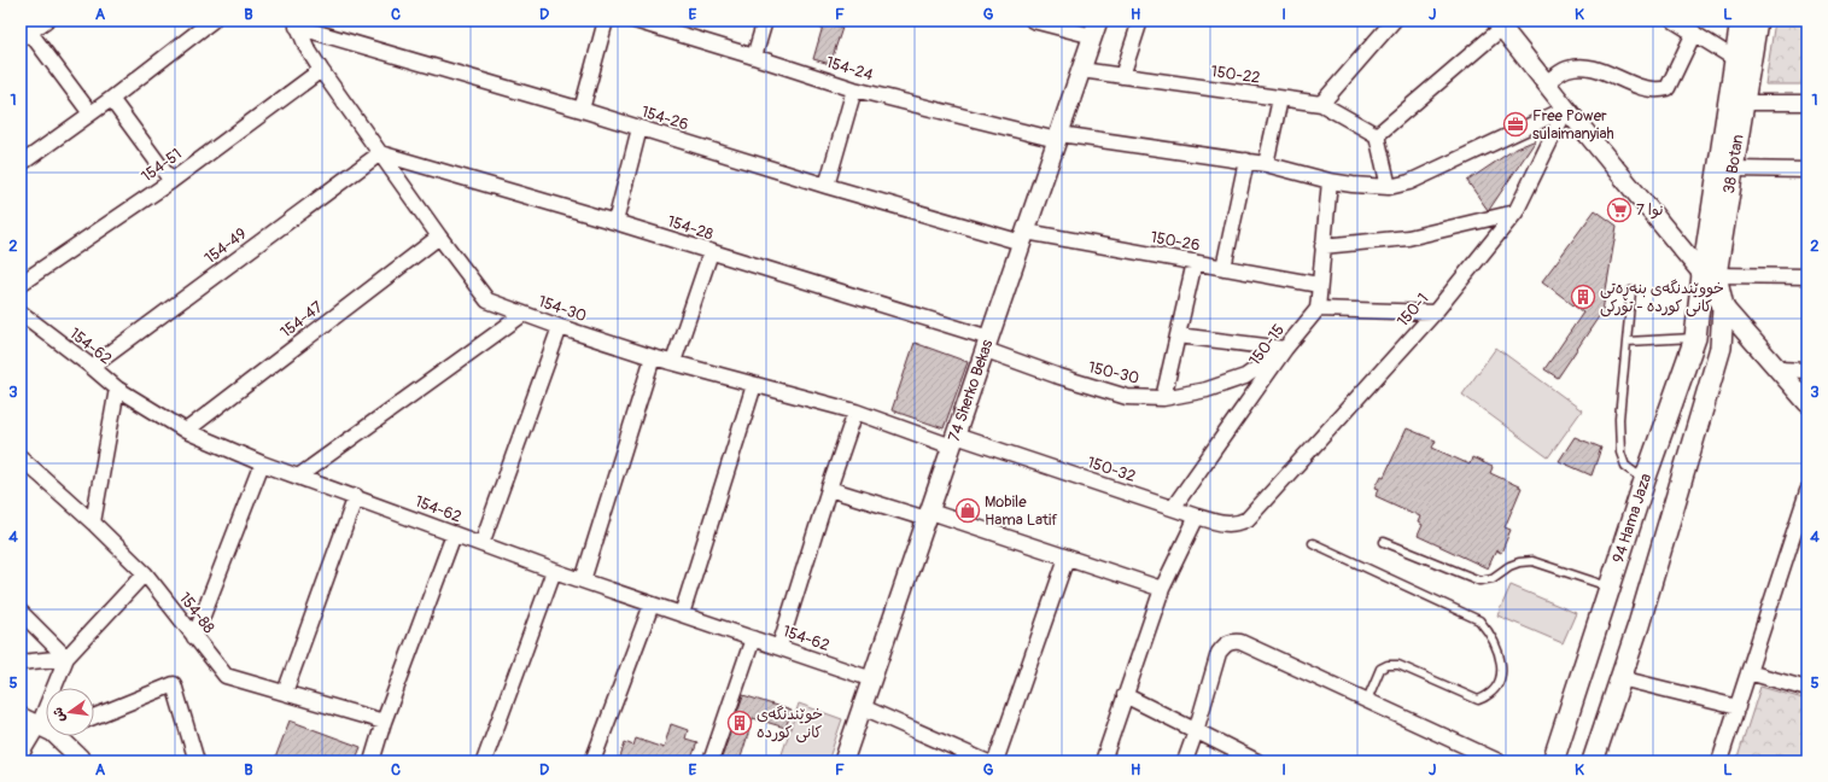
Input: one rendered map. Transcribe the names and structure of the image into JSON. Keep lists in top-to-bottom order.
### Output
{
  "streets": {
    "main road": ["38 Botan", "94 Hama Jaza"],
    "street": [
      "154-24",
      "150-22",
      "154-26",
      "154-51",
      "154-28",
      "150-26",
      "154-49",
      "154-30",
      "150-1",
      "154-47",
      "150-15",
      "154-62",
      "150-30",
      "74 Sherko Bekas",
      "150-32",
      "154-88"
    ]
  },
  "crossings": [
    ["154-24", "150-1"],
    ["154-24", "74 Sherko Bekas"],
    ["150-22", "74 Sherko Bekas"],
    ["154-26", "150-26"],
    ["154-26", "74 Sherko Bekas"],
    ["38 Botan", "94 Hama Jaza"],
    ["154-28", "154-49"],
    ["154-28", "150-30"],
    ["154-28", "74 Sherko Bekas"],
    ["150-26", "74 Sherko Bekas"],
    ["154-49", "154-62"],
    ["154-30", "74 Sherko Bekas"],
    ["154-30", "150-32"],
    ["150-1", "150-32"],
    ["154-47", "154-62"],
    ["150-15", "150-30"],
    ["150-15", "150-32"],
    ["154-62", "74 Sherko Bekas"],
    ["150-30", "74 Sherko Bekas"],
    ["74 Sherko Bekas", "150-32"]
  ],
  "places": {
    "office": ["Free Power sulaimanyiah"],
    "supermarket": ["نوا 7"],
    "building": ["خووێندنگەی بنەڕەتی کانی کوردە - تورکی", "خوێندنگەی کانی کوردە"],
    "shop": ["Mobile Hama Latif"]
  },
  "north": "left",
  "grid": {
    "columns": [
      "A",
      "B",
      "C",
      "D",
      "E",
      "F",
      "G",
      "H",
      "I",
      "J",
      "K",
      "L"
    ],
    "rows": [
      "1",
      "2",
      "3",
      "4",
      "5"
    ]
  }
}
